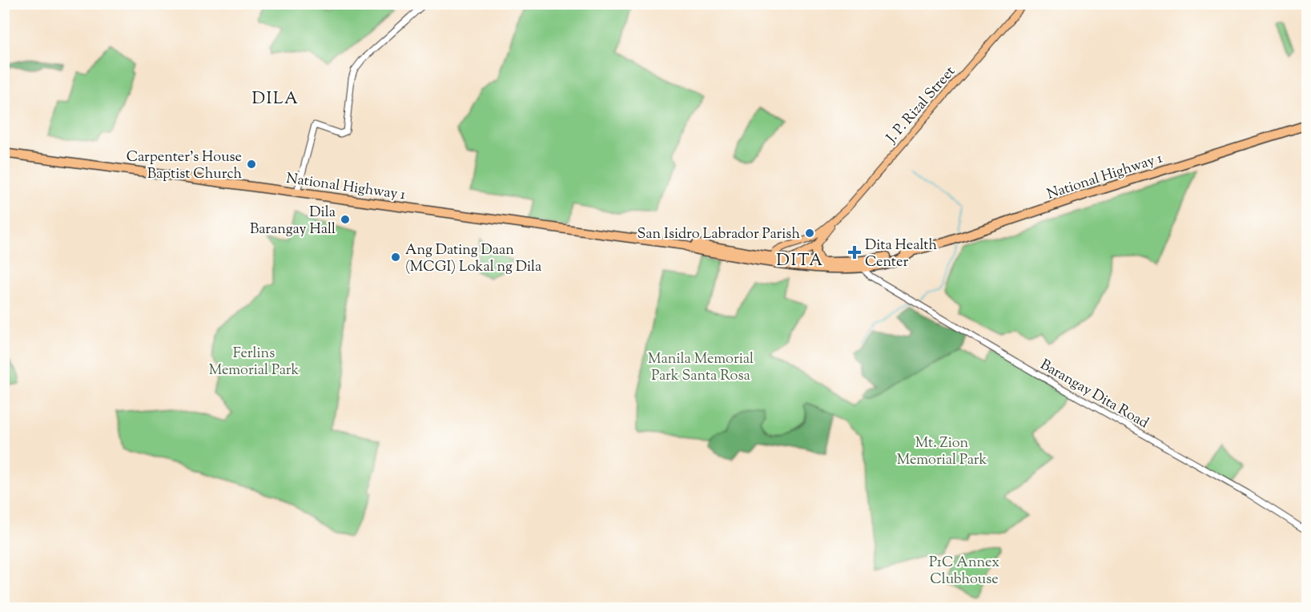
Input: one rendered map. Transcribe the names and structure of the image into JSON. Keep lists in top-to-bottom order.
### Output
{
  "streets": {
    "highway": ["National Highway 1"],
    "main road": ["J. P. Rizal Street"],
    "street": ["Barangay Dita Road"]
  },
  "crossings": [
    ["J. P. Rizal Street", "National Highway 1"],
    ["National Highway 1", "Barangay Dita Road"]
  ],
  "districts": ["DILA", "DITA"],
  "parks": [
    "Ferlins Memorial Park",
    "Manila Memorial Park Santa Rosa",
    "Mt. Zion Memorial Park",
    "P1C Annex Clubhouse"
  ],
  "places": {
    "other": [
      "Carpenter's House Baptist Church",
      "Dila Barangay Hall",
      "San Isidro Labrador Parish",
      "Ang Dating Daan (MCGI) Lokal ng Dila"
    ],
    "health": ["Dita Health Center"]
  }
}
